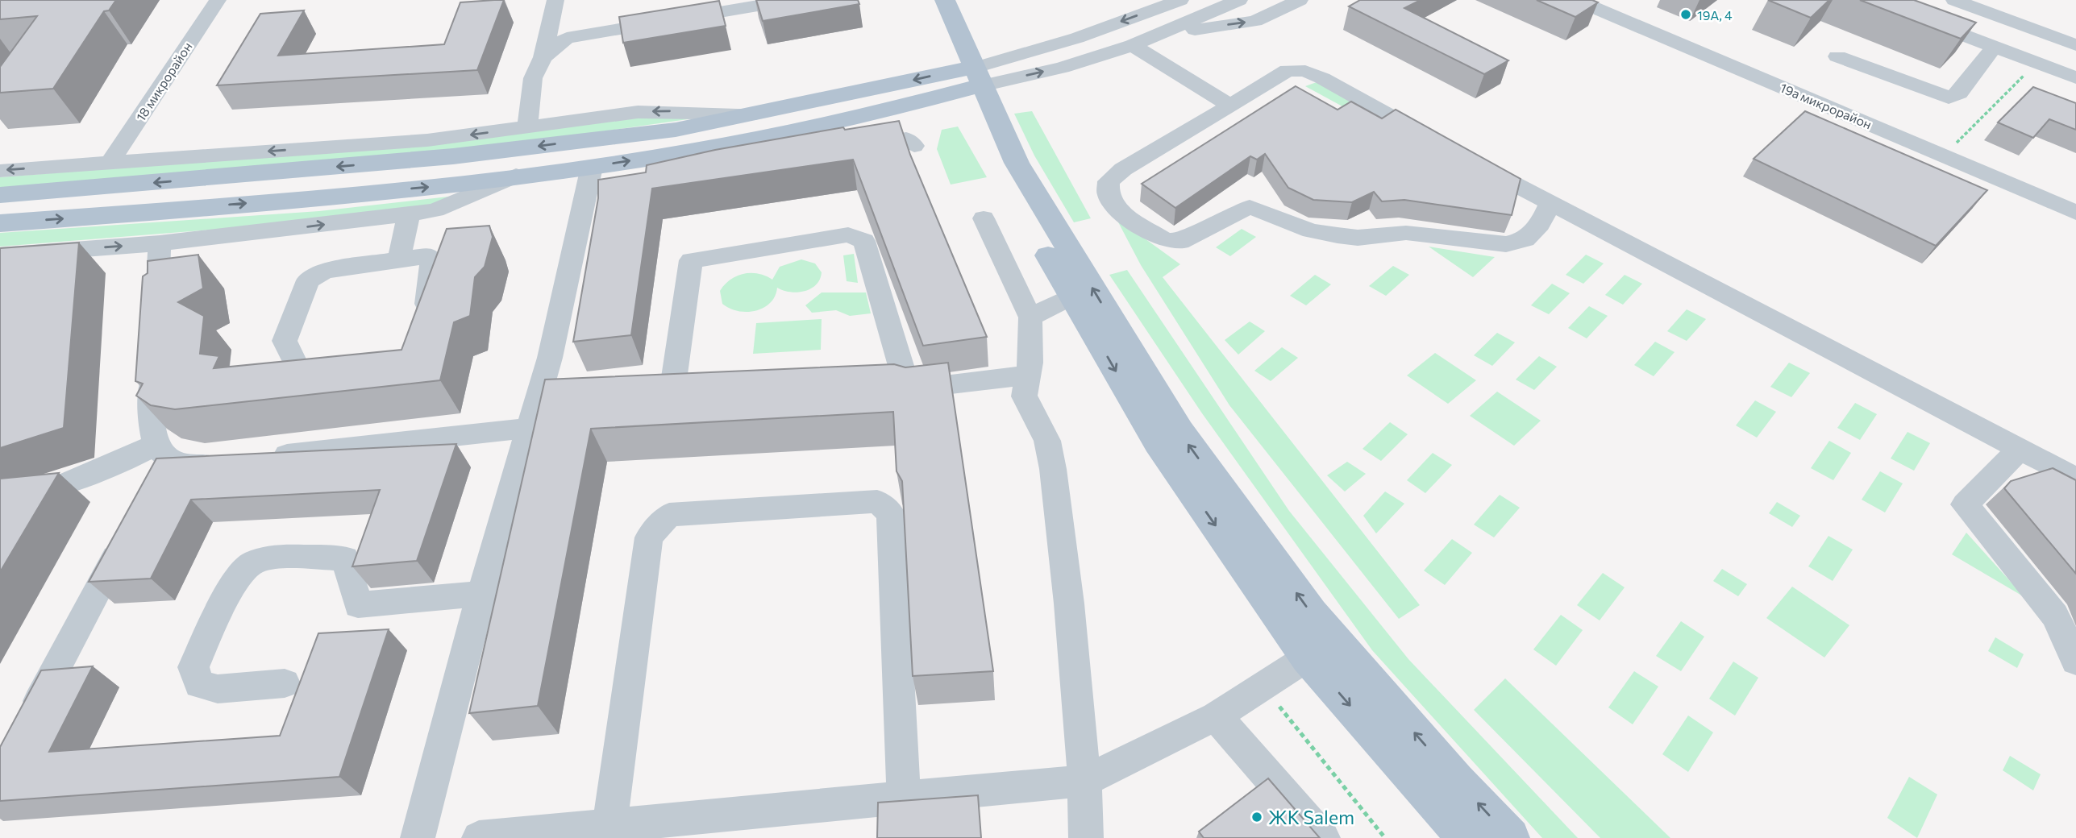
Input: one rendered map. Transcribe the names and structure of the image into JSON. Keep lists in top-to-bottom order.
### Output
{
  "streets": {
    "street": ["18 микрорайон", "19а микрорайон"]
  },
  "places": ["19А, 4", "ЖК Salem"]
}
